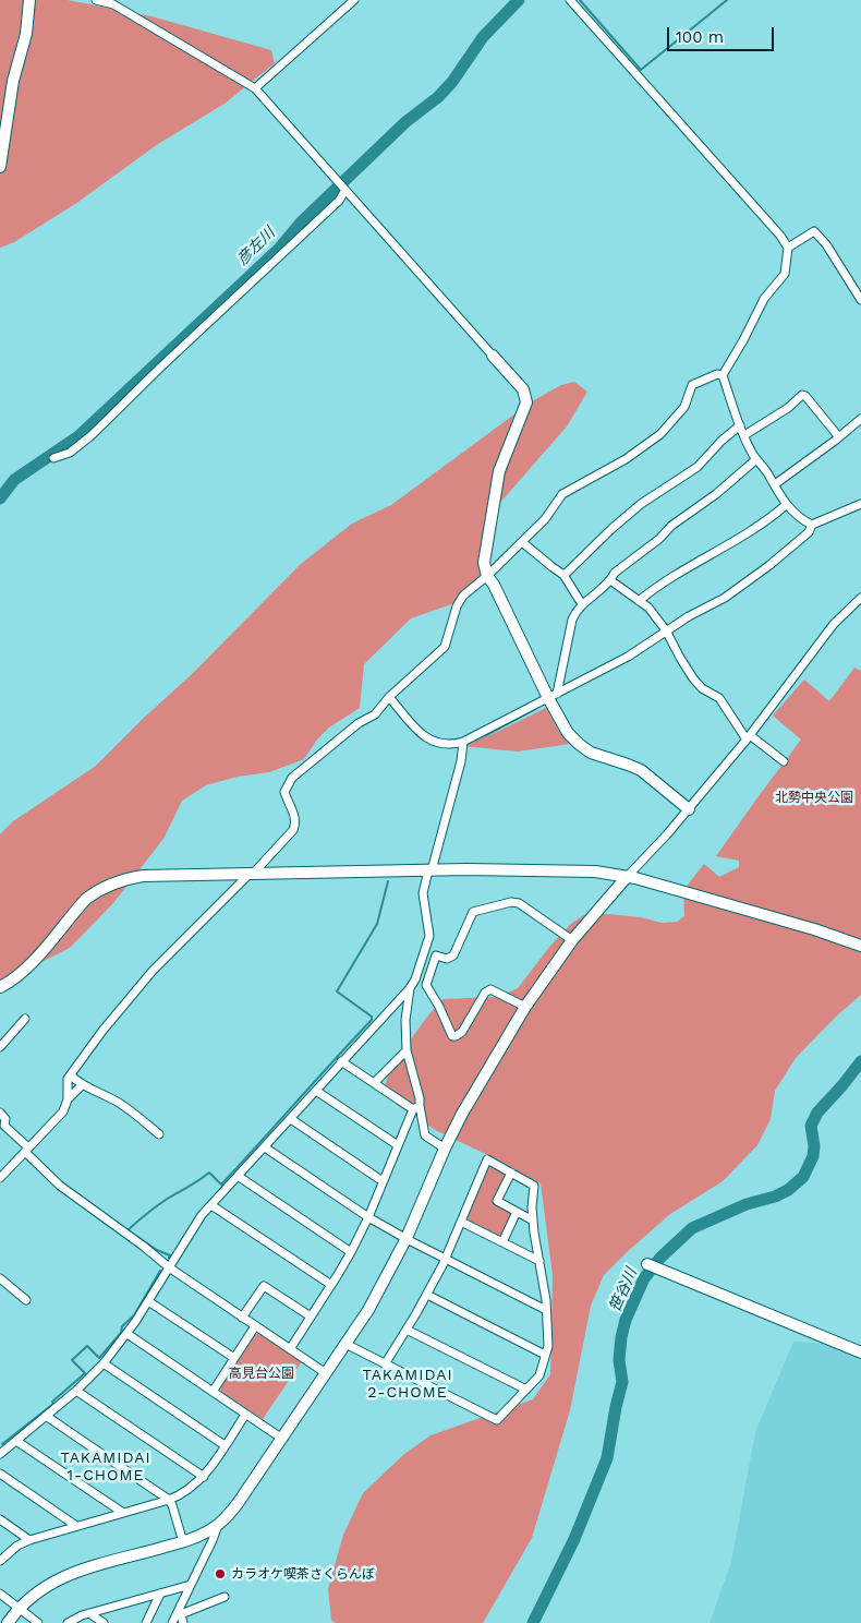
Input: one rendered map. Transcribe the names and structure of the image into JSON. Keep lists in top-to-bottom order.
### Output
{
  "districts": ["TAKAMIDAI 2-CHOME", "TAKAMIDAI 1-CHOME"],
  "water": ["彦左川", "笹谷川"],
  "parks": ["北勢中央公園", "高見台公園"],
  "places": ["カラオケ喫茶さくらんぼ"],
  "scale_bar": "100 m"
}
